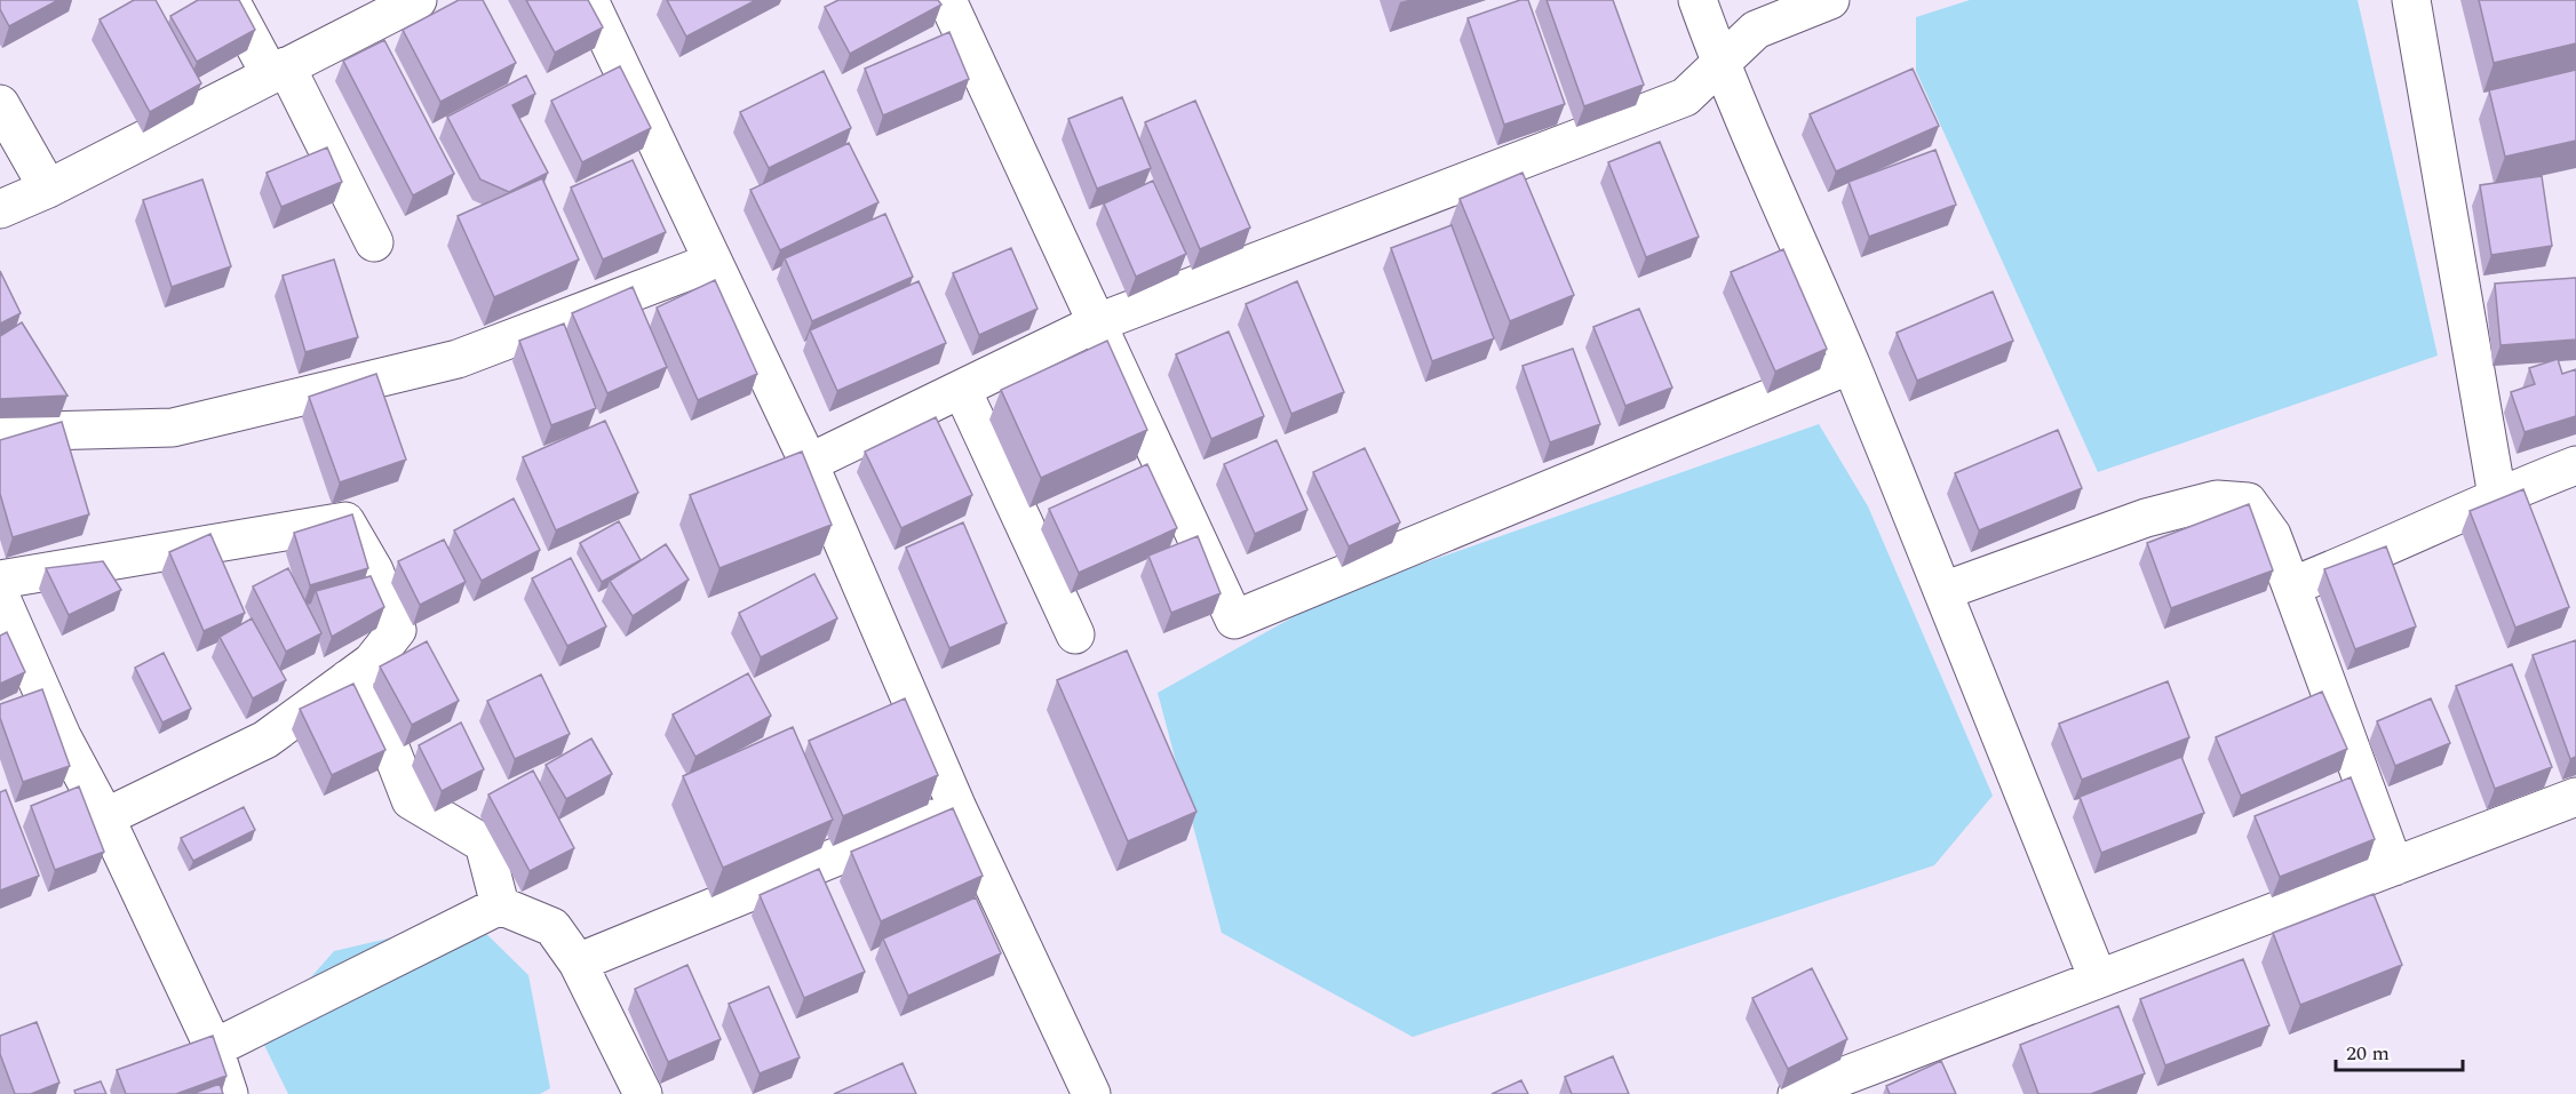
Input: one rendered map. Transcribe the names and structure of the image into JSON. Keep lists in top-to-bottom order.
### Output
{
  "scale_bar": "20 m"
}
